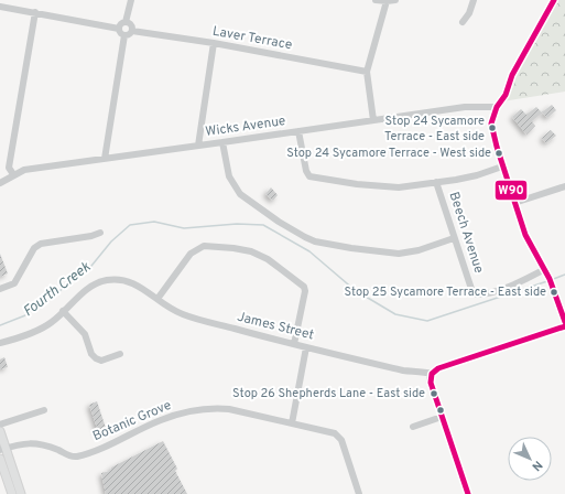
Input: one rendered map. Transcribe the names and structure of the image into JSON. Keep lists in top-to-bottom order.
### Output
{
  "streets": {
    "street": [
      "Laver Terrace",
      "Wicks Avenue",
      "Beech Avenue",
      "James Street",
      "Botanic Grove"
    ]
  },
  "water": ["Fourth Creek"],
  "places": [
    "Stop 24 Sycamore Terrace - East side",
    "Stop 24 Sycamore Terrace - West side",
    "Stop 25 Sycamore Terrace - East side",
    "Stop 26 Shepherds Lane - East side"
  ],
  "lines": ["transit line W90"],
  "north": "bottom right"
}
